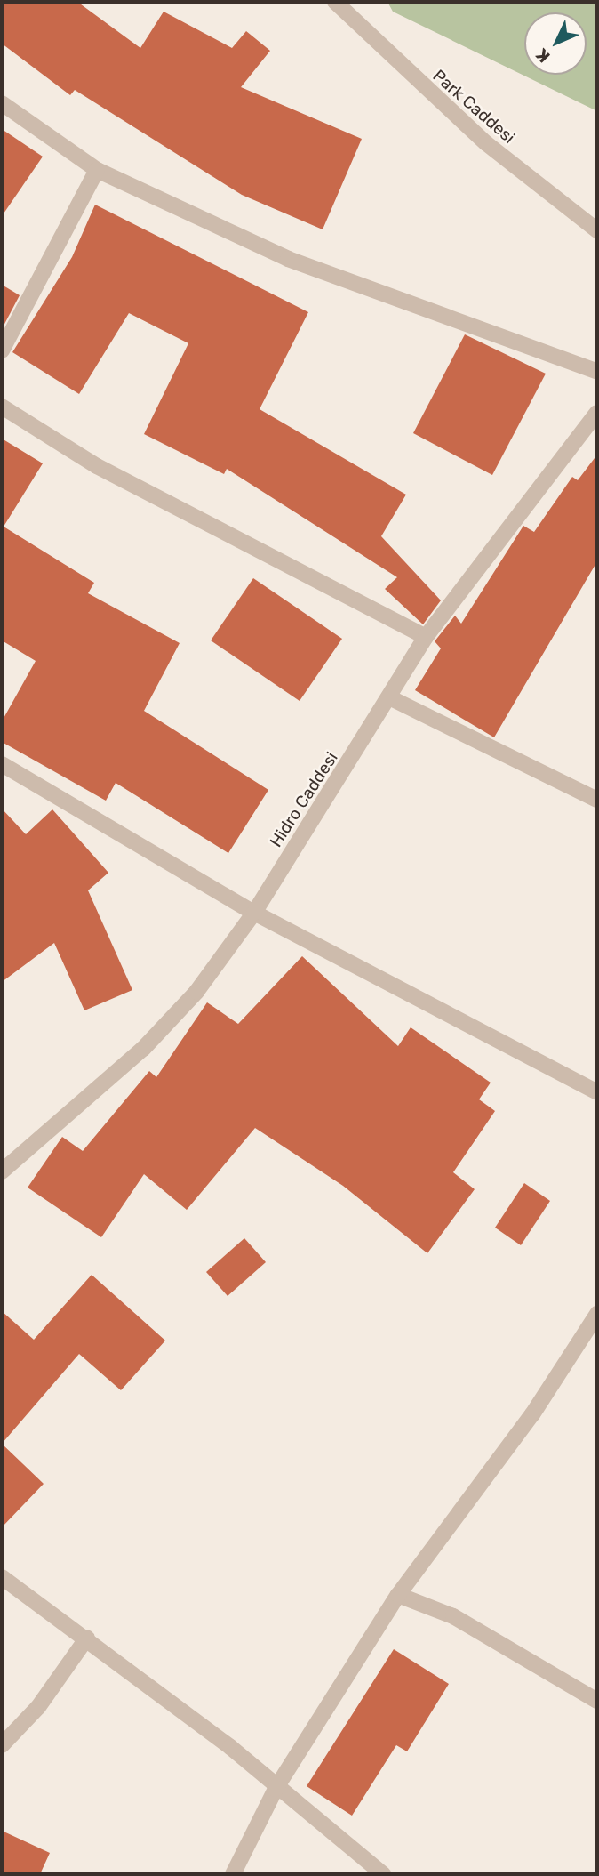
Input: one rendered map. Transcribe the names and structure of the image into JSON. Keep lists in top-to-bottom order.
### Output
{
  "streets": {
    "street": ["Park Caddesi", "Hidro Caddesi"]
  },
  "north": "bottom left"
}
